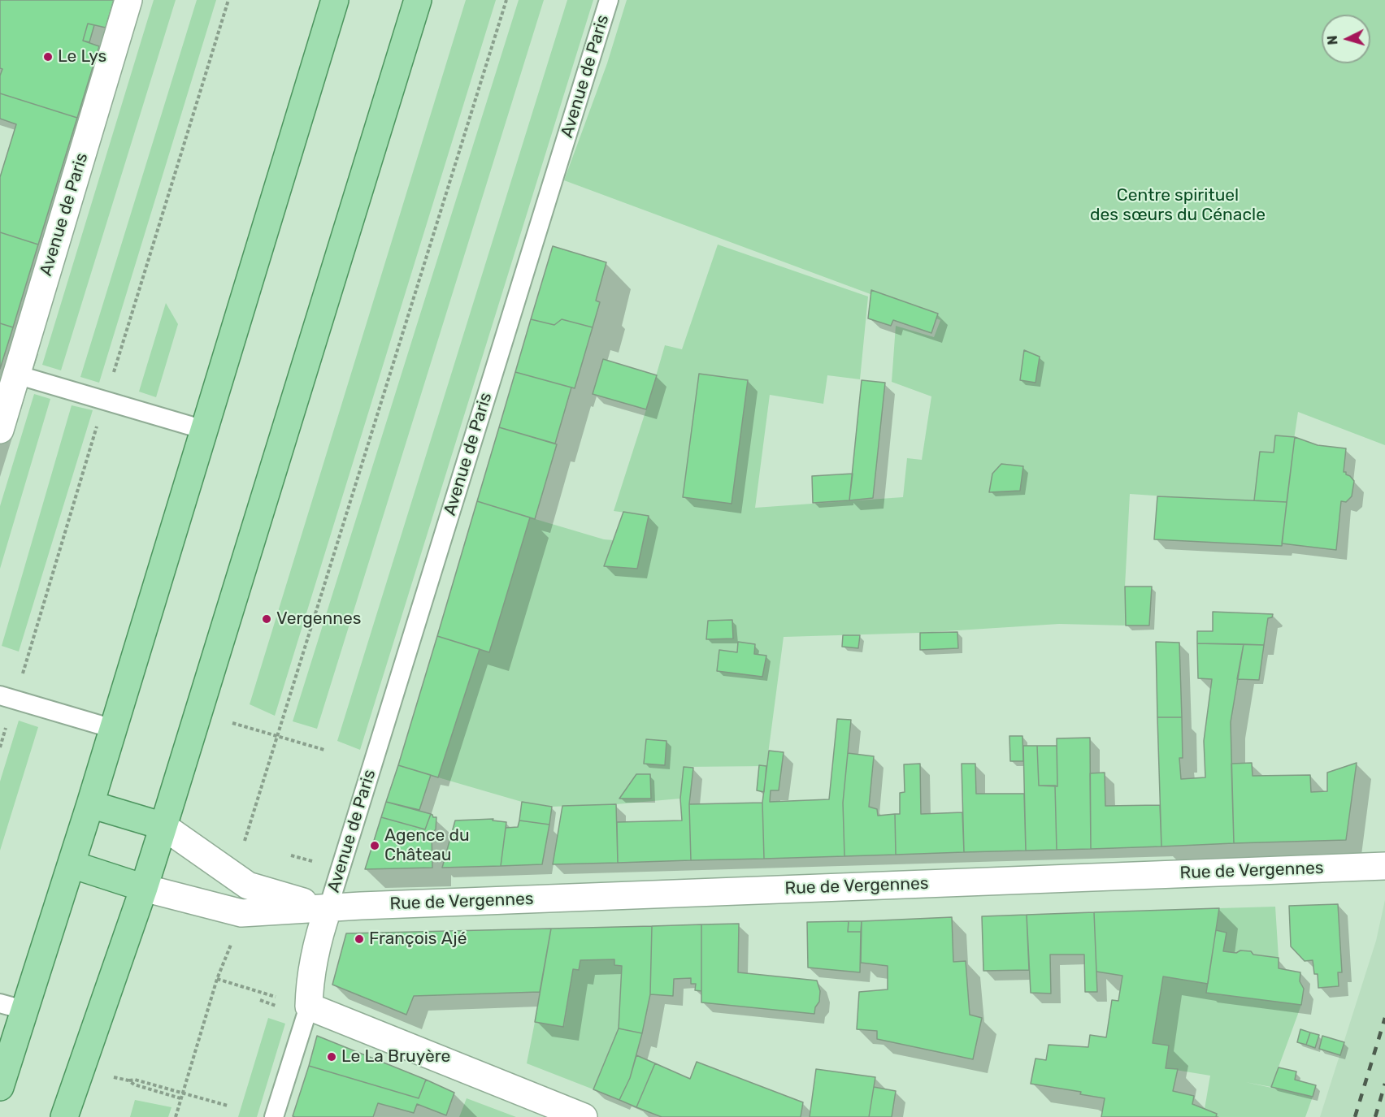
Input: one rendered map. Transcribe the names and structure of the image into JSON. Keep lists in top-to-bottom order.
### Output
{
  "streets": {
    "street": ["Avenue de Paris", "Rue de Vergennes"]
  },
  "crossings": [
    ["Avenue de Paris", "Rue de Vergennes"]
  ],
  "parks": ["Centre spirituel des sœurs du Cénacle"],
  "places": [
    "Le Lys",
    "Vergennes",
    "Agence du Château",
    "François Ajé",
    "Le La Bruyère"
  ],
  "north": "left"
}
